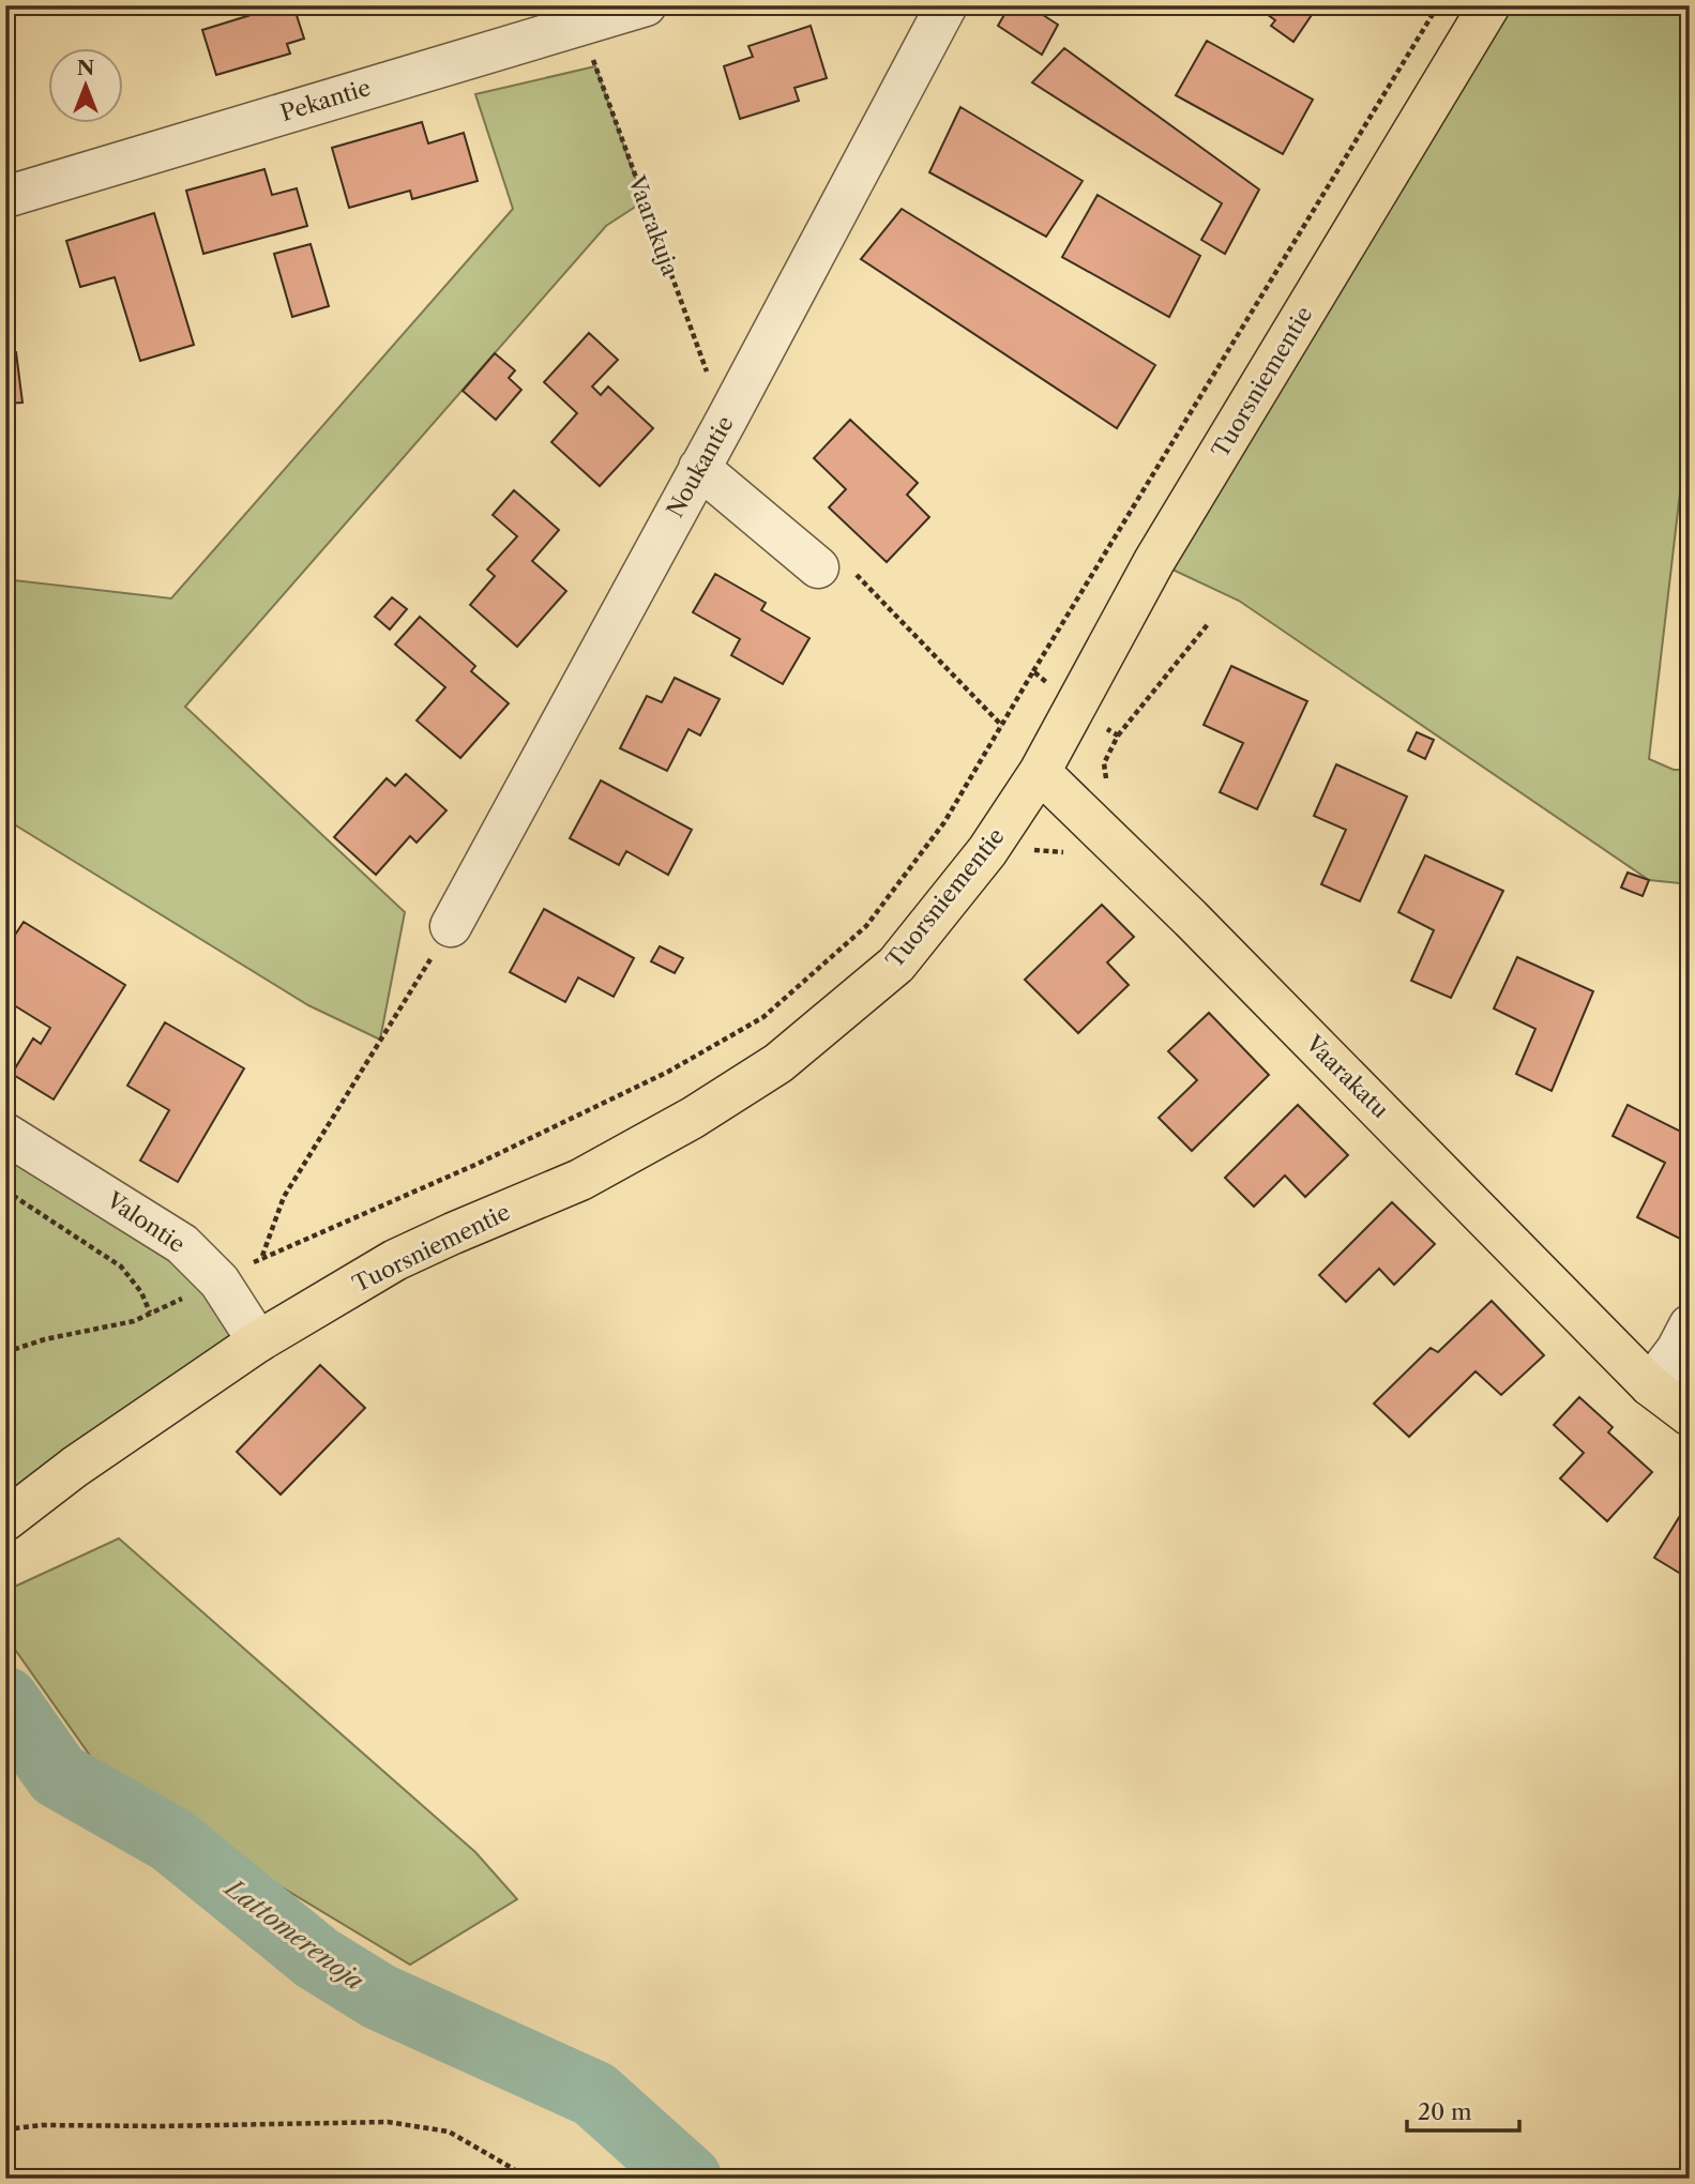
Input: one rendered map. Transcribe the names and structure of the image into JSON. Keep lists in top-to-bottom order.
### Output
{
  "streets": {
    "main road": ["Tuorsniementie", "Vaarakatu"],
    "street": ["Pekantie", "Noukantie", "Valontie"],
    "path": ["Vaarakuja"]
  },
  "crossings": [
    ["Pekantie", "Vaarakuja"],
    ["Vaarakuja", "Noukantie"],
    ["Tuorsniementie", "Vaarakatu"],
    ["Tuorsniementie", "Valontie"]
  ],
  "water": ["Lattomerenoja"],
  "scale_bar": "20 m",
  "north": "top"
}
